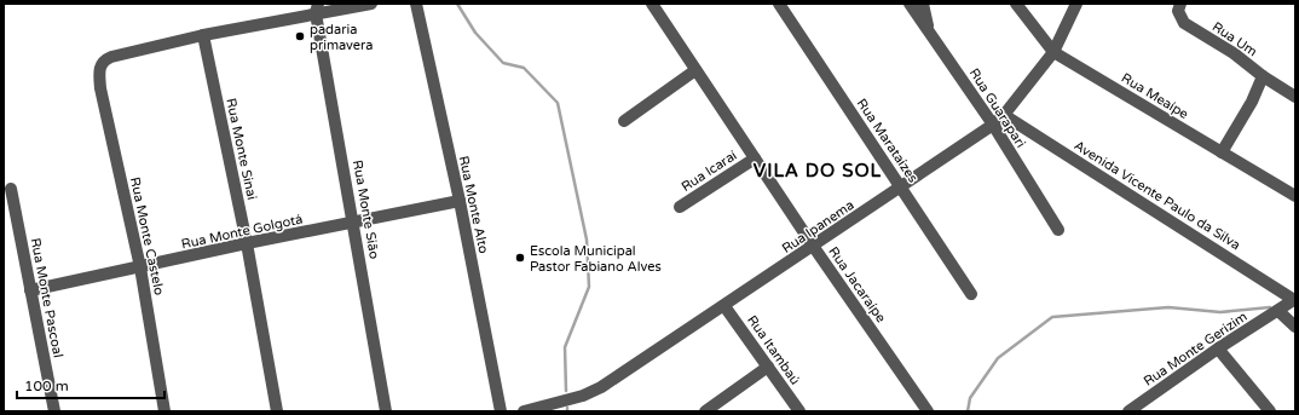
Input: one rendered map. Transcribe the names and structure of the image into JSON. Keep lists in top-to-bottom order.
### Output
{
  "streets": {
    "street": [
      "Rua Um",
      "Rua Meaípe",
      "Rua Guarapari",
      "Rua Marataízes",
      "Rua Monte Sinai",
      "Rua Icaraí",
      "Avenida Vicente Paulo da Silva",
      "Rua Monte Alto",
      "Rua Monte Sião",
      "Rua Ipanema",
      "Rua Monte Golgotá",
      "Rua Monte Castelo",
      "Rua Jacaraípe",
      "Rua Monte Pascoal",
      "Rua Monte Gerizim",
      "Rua Itambaú"
    ]
  },
  "crossings": [
    ["Rua Um", "Rua Meaípe"],
    ["Rua Meaípe", "Rua Ipanema"],
    ["Rua Guarapari", "Rua Ipanema"],
    ["Rua Marataízes", "Rua Ipanema"],
    ["Rua Monte Sinai", "Rua Monte Golgotá"],
    ["Rua Monte Sinai", "Rua Monte Castelo"],
    ["Rua Icaraí", "Rua Jacaraípe"],
    ["Avenida Vicente Paulo da Silva", "Rua Ipanema"],
    ["Avenida Vicente Paulo da Silva", "Rua Monte Gerizim"],
    ["Rua Monte Alto", "Rua Monte Golgotá"],
    ["Rua Monte Sião", "Rua Monte Golgotá"],
    ["Rua Ipanema", "Rua Jacaraípe"],
    ["Rua Ipanema", "Rua Itambaú"],
    ["Rua Monte Golgotá", "Rua Monte Castelo"],
    ["Rua Monte Golgotá", "Rua Monte Pascoal"]
  ],
  "districts": ["VILA DO SOL"],
  "places": ["padaria primavera", "Escola Municipal Pastor Fabiano Alves"],
  "scale_bar": "100 m"
}
